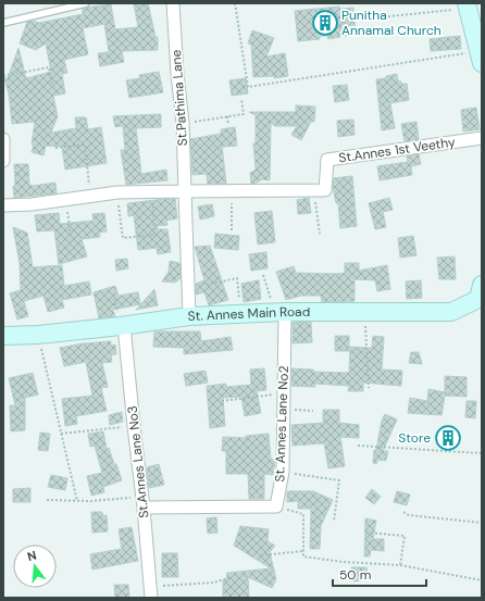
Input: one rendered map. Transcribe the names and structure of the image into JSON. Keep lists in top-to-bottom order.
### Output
{
  "streets": {
    "street": [
      "St.Pathima Lane",
      "St.Annes 1st Veethy",
      "St. Annes Main Road",
      "St. Annes Lane No2",
      "St.Annes Lane No3"
    ]
  },
  "crossings": [
    ["St.Pathima Lane", "St. Annes Main Road"],
    ["St. Annes Main Road", "St. Annes Lane No2"],
    ["St. Annes Main Road", "St.Annes Lane No3"]
  ],
  "places": {
    "building": ["Punitha Annamal Church", "Store"]
  },
  "scale_bar": "50 m",
  "north": "top"
}
